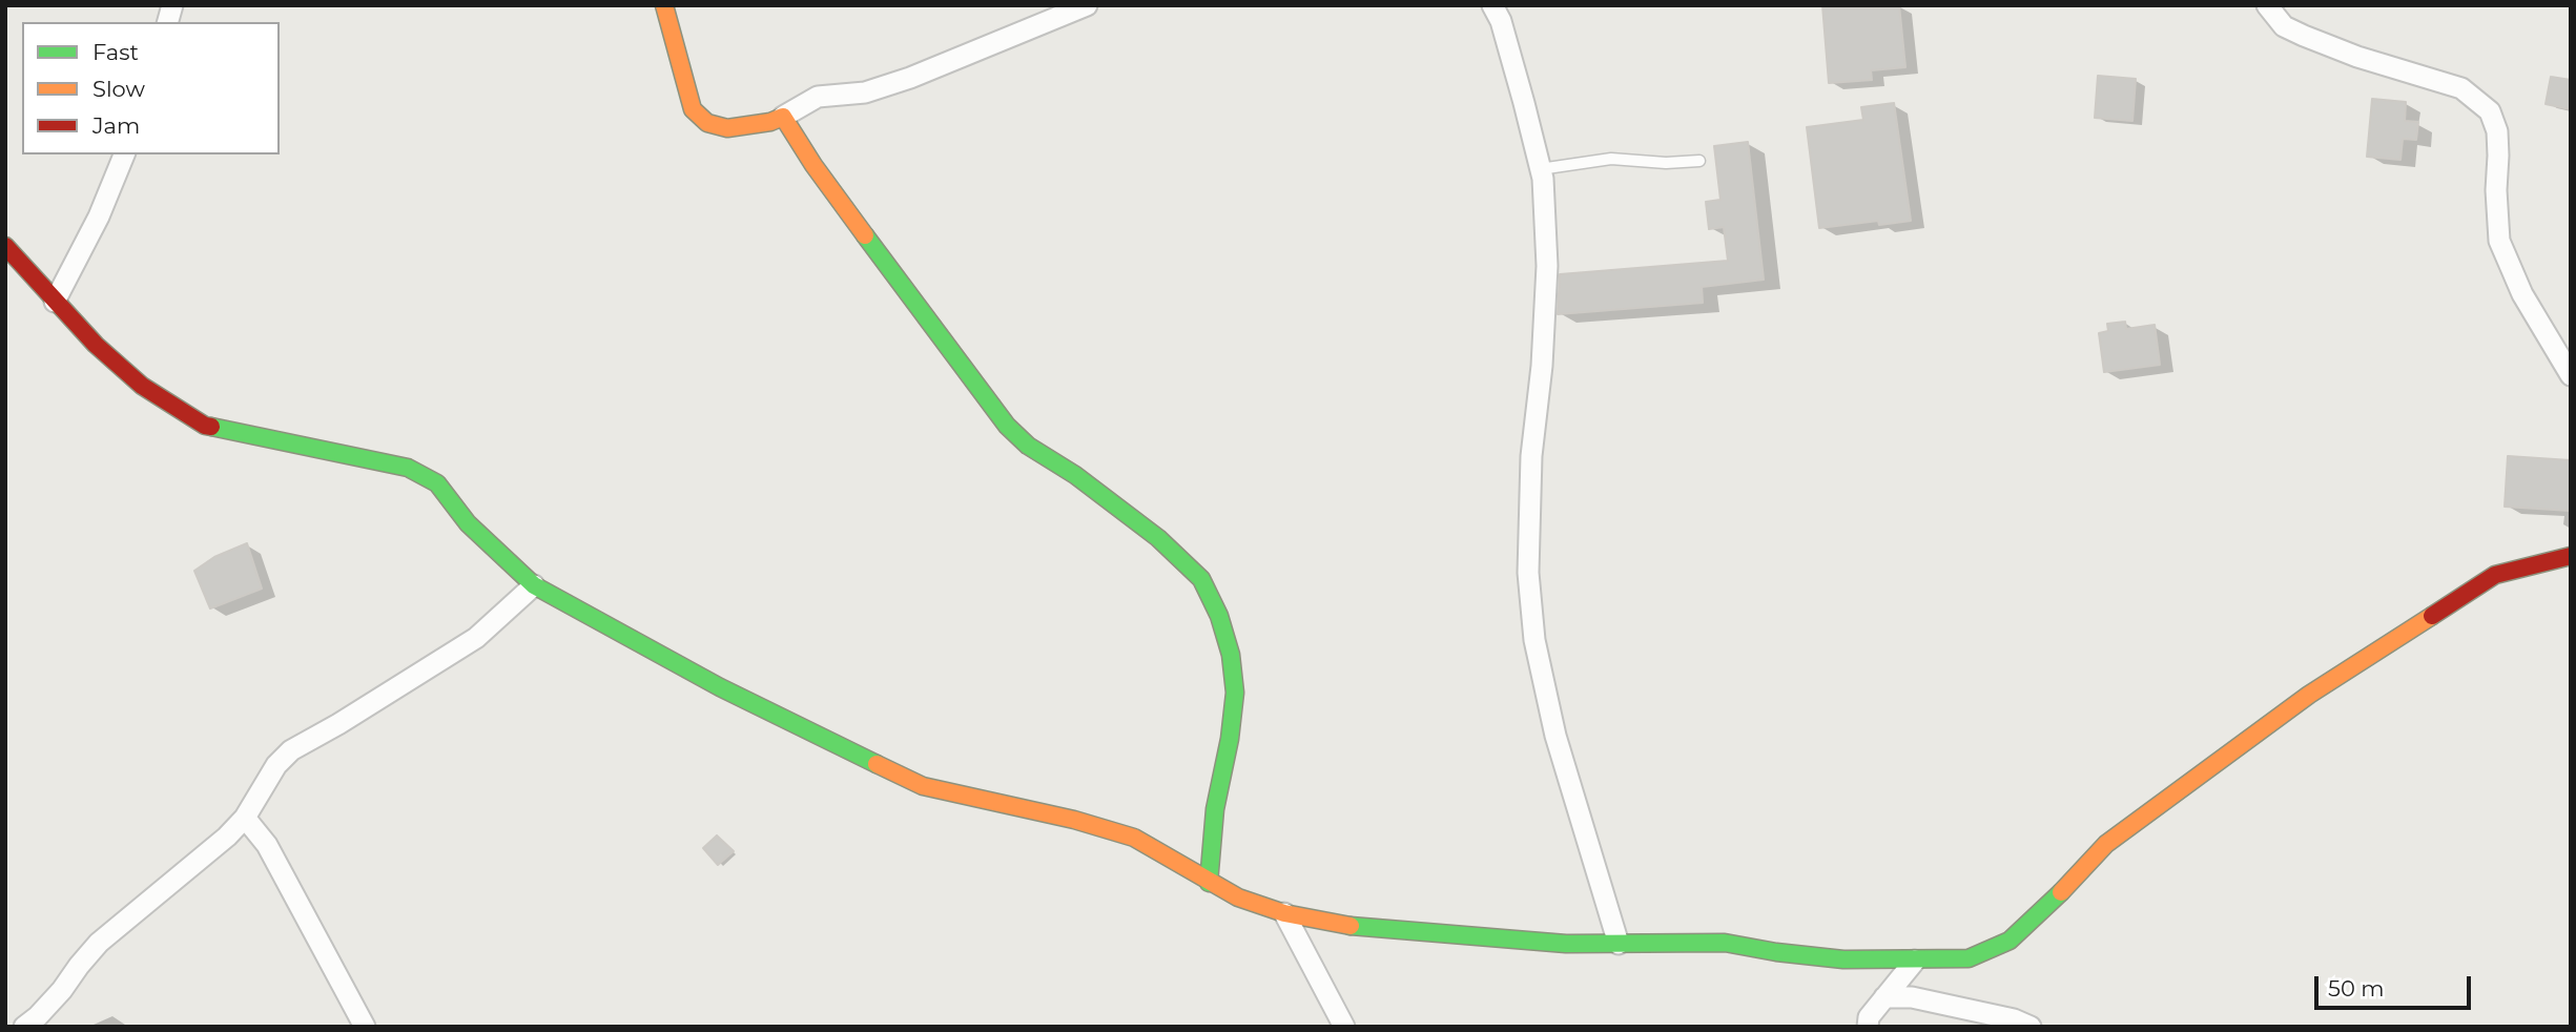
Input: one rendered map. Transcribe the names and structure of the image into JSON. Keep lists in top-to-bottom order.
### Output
{
  "legend": ["Fast", "Slow", "Jam"],
  "scale_bar": "50 m"
}
